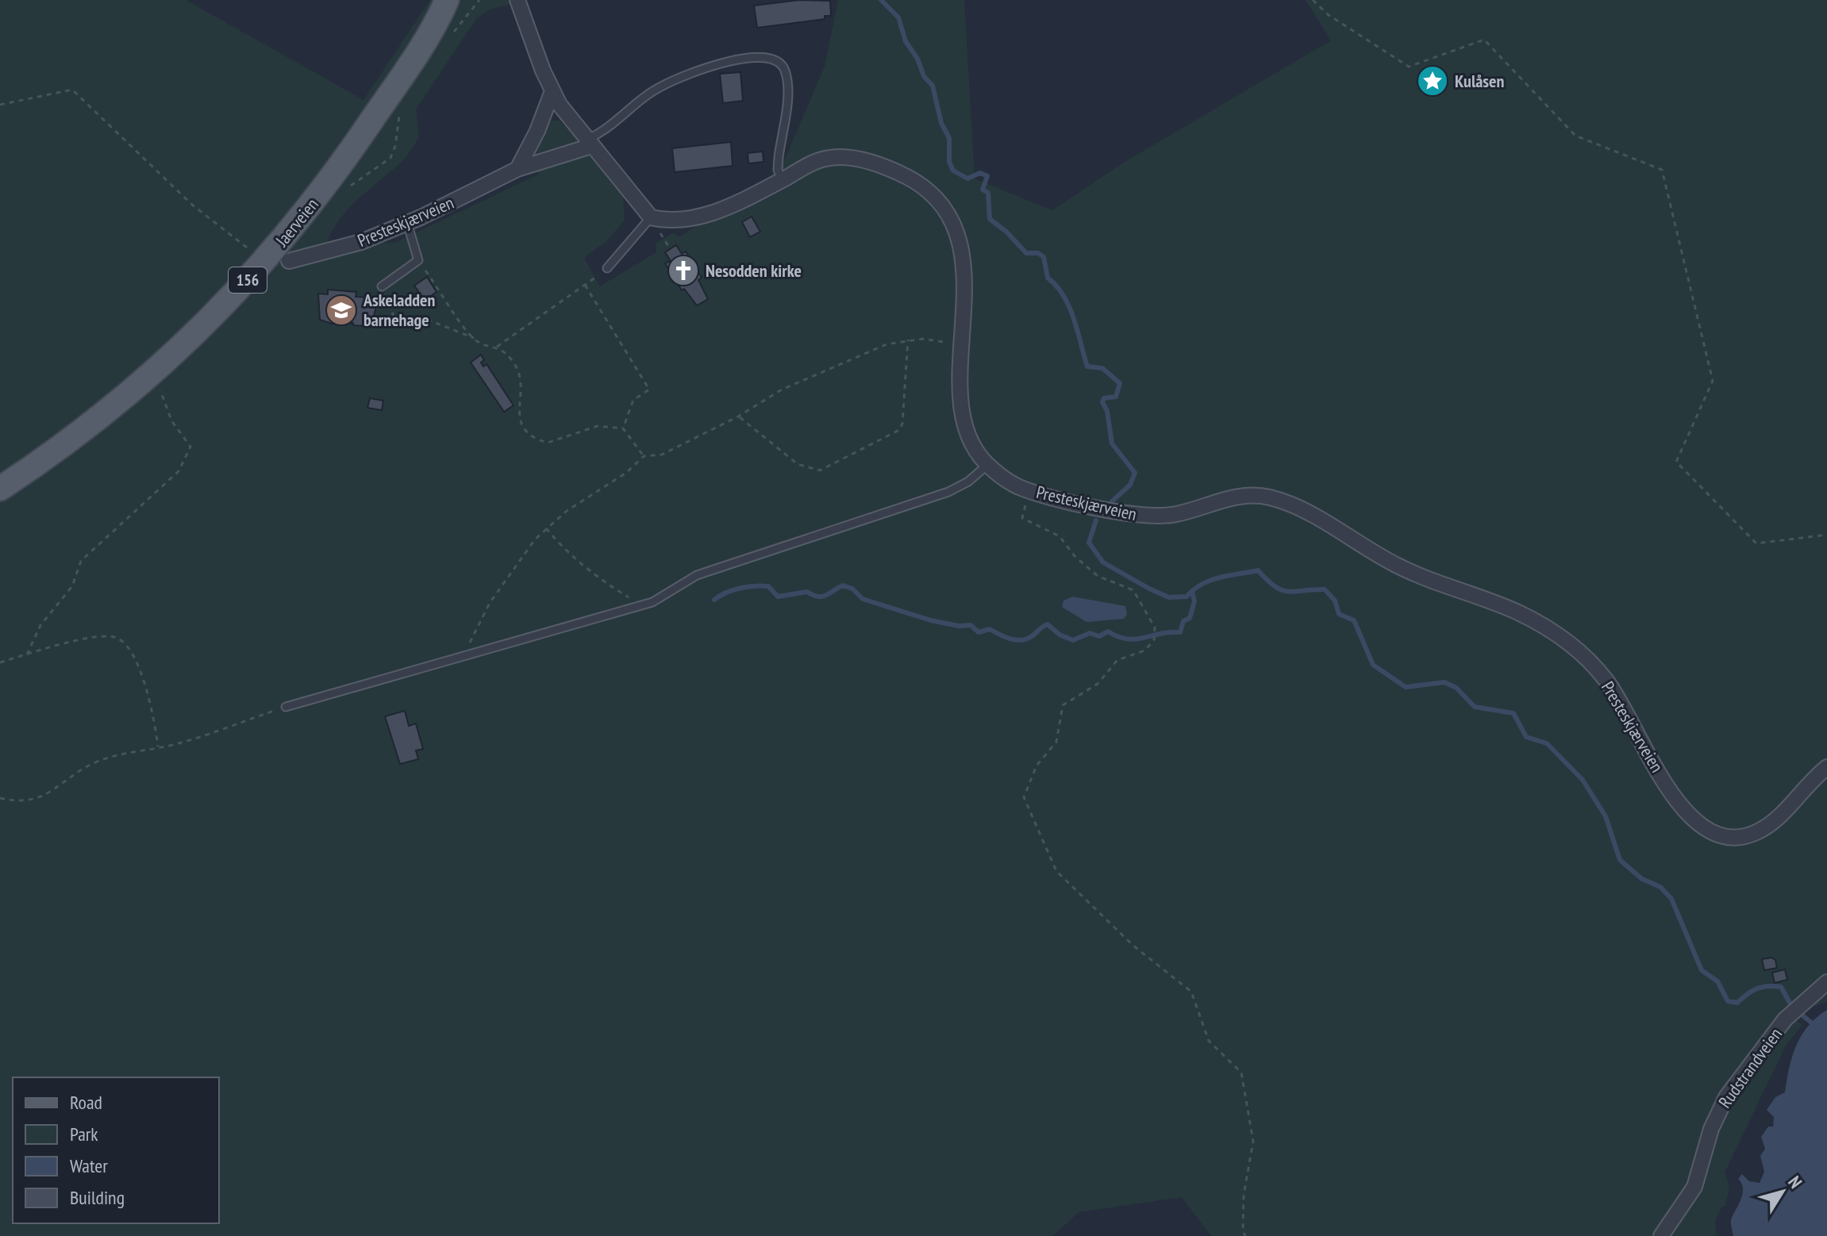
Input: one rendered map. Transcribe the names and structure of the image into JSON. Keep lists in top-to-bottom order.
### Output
{
  "streets": {
    "main road": ["Jaerveien", "156"],
    "street": ["Presteskjærveien", "Rudstrandveien"]
  },
  "places": {
    "place": ["Kulåsen"],
    "church": ["Nesodden kirke"],
    "school or university": ["Askeladden barnehage"]
  },
  "legend": [
    "Road",
    "Park",
    "Water",
    "Building"
  ],
  "north": "top right"
}
